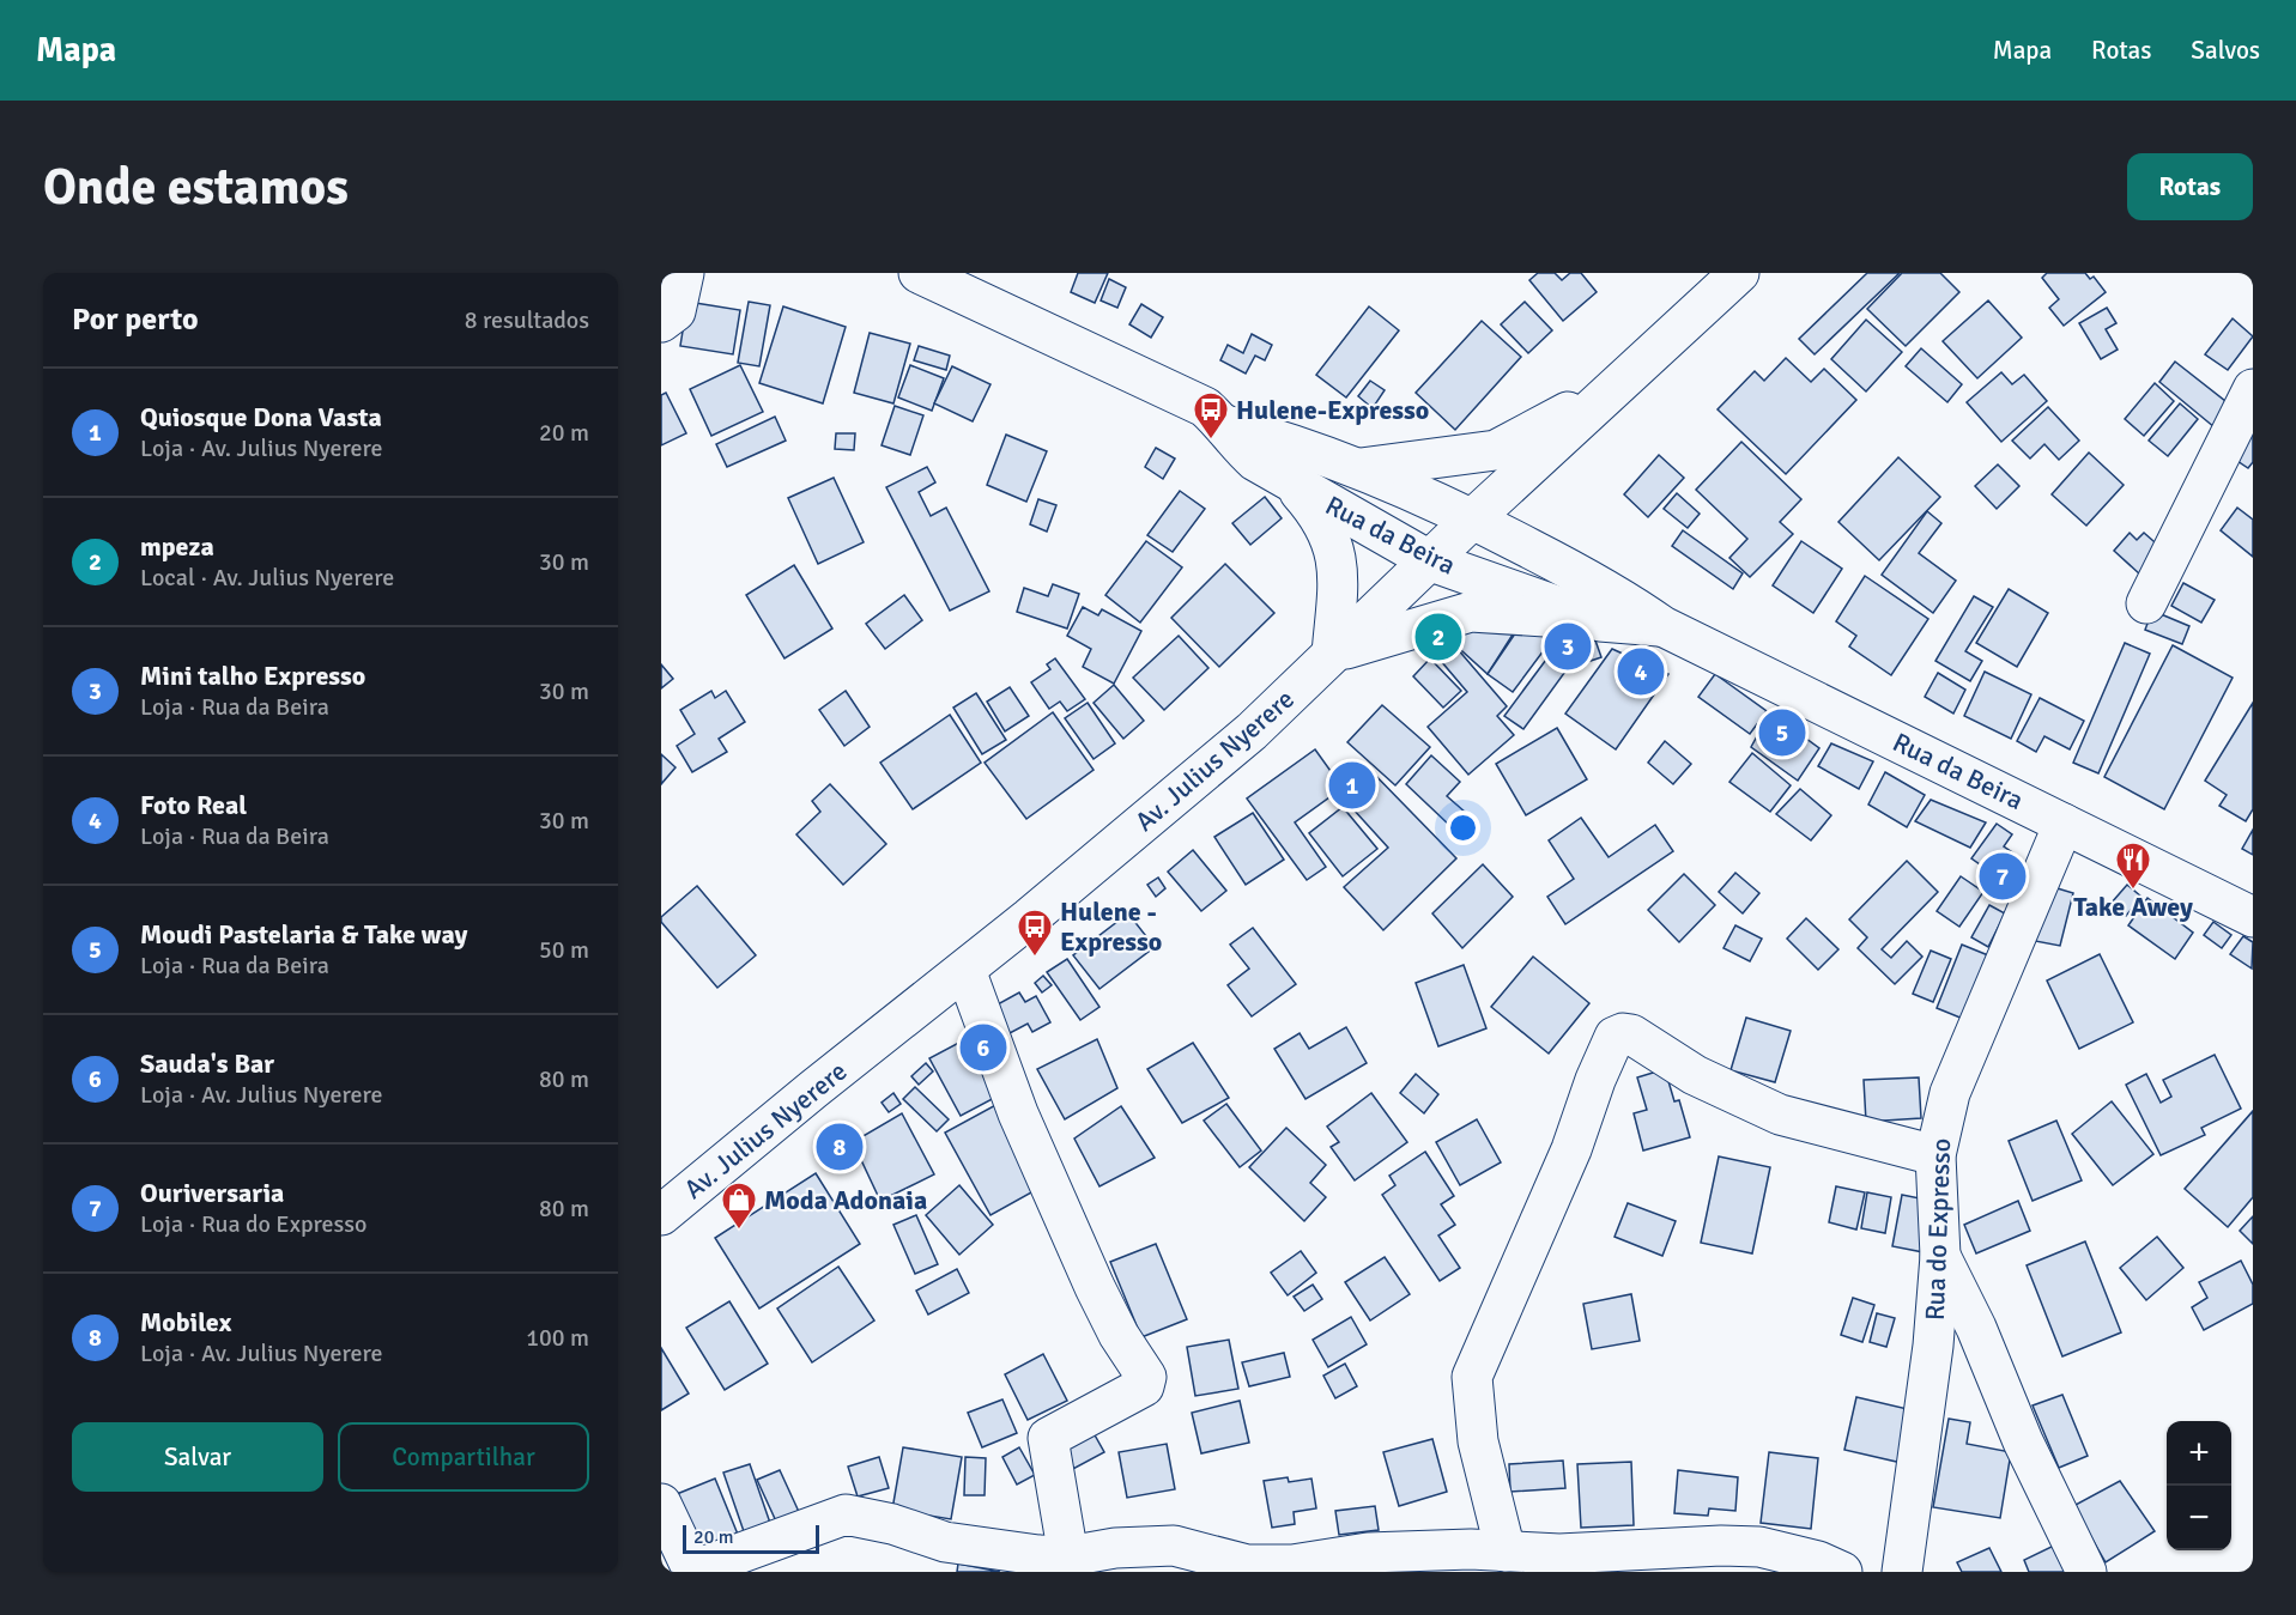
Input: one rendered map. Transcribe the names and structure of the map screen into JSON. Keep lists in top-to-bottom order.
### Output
{
  "streets": {
    "street": ["Rua da Beira", "Av. Julius Nyerere", "Rua do Expresso"]
  },
  "crossings": [
    ["Rua da Beira", "Av. Julius Nyerere"],
    ["Rua da Beira", "Rua do Expresso"]
  ],
  "places": {
    "bus stop": ["Hulene-Expresso", "Hulene - Expresso"],
    "restaurant": ["Take Awey"],
    "shop": ["Moda Adonaia"]
  },
  "scale_bar": "20 m",
  "page": {
    "header": "Mapa",
    "nav": ["Mapa", "Rotas", "Salvos"],
    "buttons": [
      "Rotas",
      ["Salvar", "Compartilhar"]
    ],
    "title": "Onde estamos",
    "heading": ["Por perto", "8 resultados"],
    "list": [
      {
        "mark": "1",
        "name": "Quiosque Dona Vasta",
        "note": "Loja · Av. Julius Nyerere",
        "value": "20 m"
      },
      {
        "mark": "2",
        "name": "mpeza",
        "note": "Local · Av. Julius Nyerere",
        "value": "30 m"
      },
      {
        "mark": "3",
        "name": "Mini talho Expresso",
        "note": "Loja · Rua da Beira",
        "value": "30 m"
      },
      {
        "mark": "4",
        "name": "Foto Real",
        "note": "Loja · Rua da Beira",
        "value": "30 m"
      },
      {
        "mark": "5",
        "name": "Moudi Pastelaria & Take way",
        "note": "Loja · Rua da Beira",
        "value": "50 m"
      },
      {
        "mark": "6",
        "name": "Sauda's Bar",
        "note": "Loja · Av. Julius Nyerere",
        "value": "80 m"
      },
      {
        "mark": "7",
        "name": "Ouriversaria",
        "note": "Loja · Rua do Expresso",
        "value": "80 m"
      },
      {
        "mark": "8",
        "name": "Mobilex",
        "note": "Loja · Av. Julius Nyerere",
        "value": "100 m"
      }
    ],
    "pins": [
      "2",
      "3",
      "4",
      "5",
      "1",
      "7",
      "6",
      "8"
    ],
    "map_buttons": ["+", "−"],
    "scale": "20 m"
  }
}
